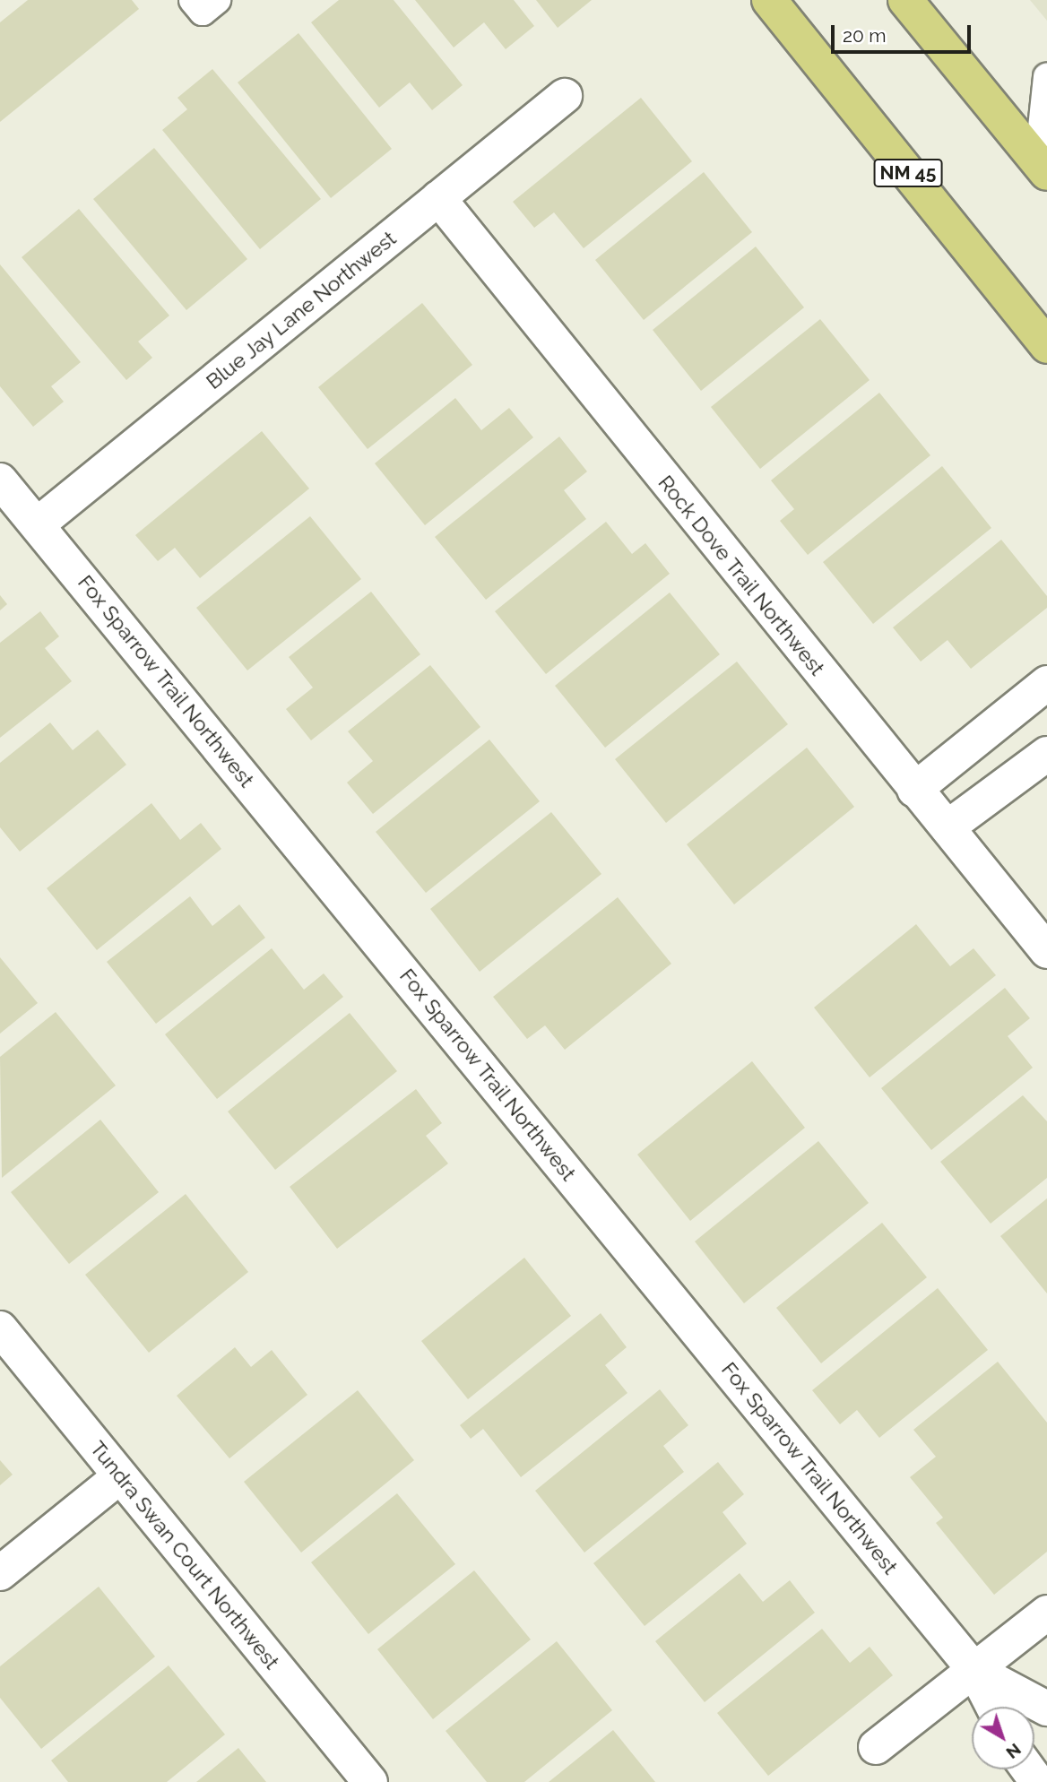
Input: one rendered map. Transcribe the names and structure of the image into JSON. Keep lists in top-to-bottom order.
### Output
{
  "streets": {
    "main road": ["NM 45"],
    "street": [
      "Blue Jay Lane Northwest",
      "Rock Dove Trail Northwest",
      "Fox Sparrow Trail Northwest",
      "Tundra Swan Court Northwest"
    ]
  },
  "crossings": [
    ["Blue Jay Lane Northwest", "Rock Dove Trail Northwest"],
    ["Blue Jay Lane Northwest", "Fox Sparrow Trail Northwest"]
  ],
  "scale_bar": "20 m",
  "north": "bottom right"
}
